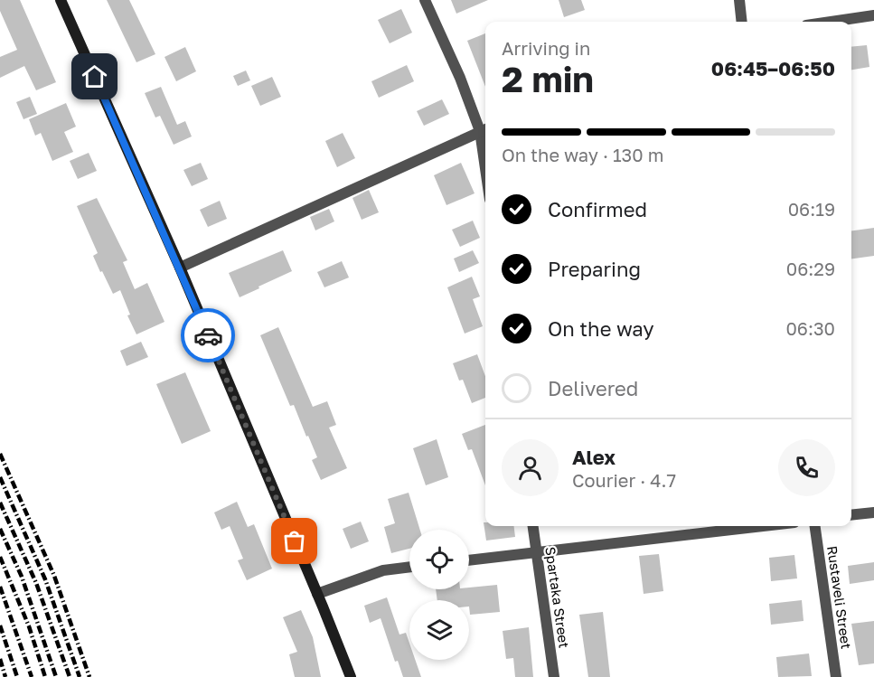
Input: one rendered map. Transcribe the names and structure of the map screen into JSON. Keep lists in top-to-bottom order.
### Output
{
  "streets": {
    "street": ["Spartaka Street", "Rustaveli Street"]
  },
  "page": {
    "heading": ["2 min", "Arriving in", "06:45–06:50"],
    "panel": ["Alex", "Courier · 4.7"],
    "bar": "On the way · 130 m",
    "list": [
      ["Confirmed", "06:19"],
      ["Preparing", "06:29"],
      ["On the way", "06:30"],
      "Delivered"
    ]
  }
}
